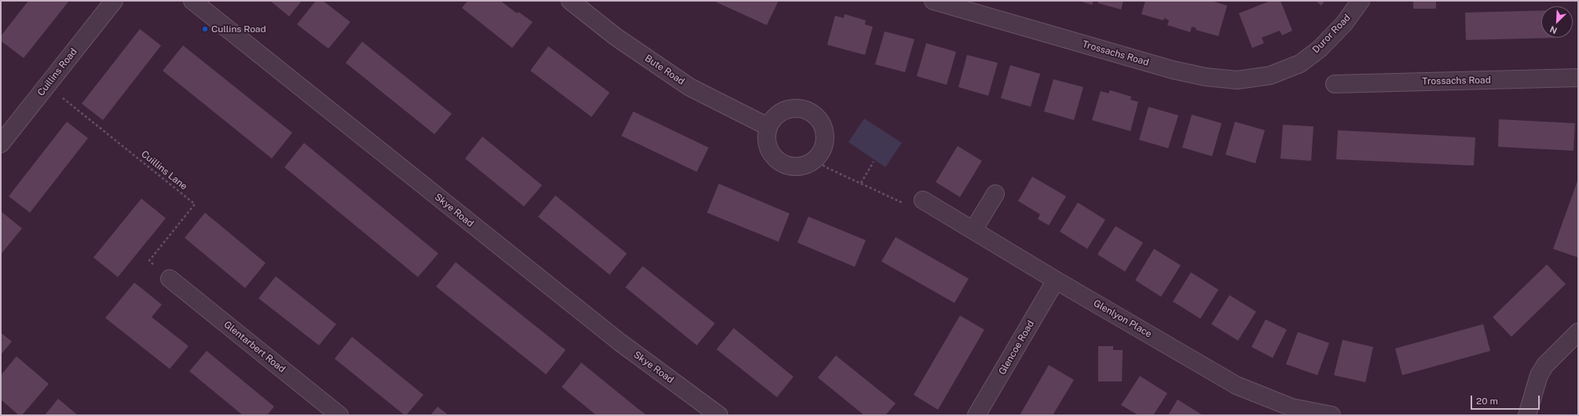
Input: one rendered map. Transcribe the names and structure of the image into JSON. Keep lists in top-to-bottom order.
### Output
{
  "streets": {
    "street": [
      "Duror Road",
      "Trossachs Road",
      "Bute Road",
      "Cuillins Road",
      "Skye Road",
      "Glenlyon Place",
      "Glentarbert Road",
      "Glencoe Road"
    ],
    "path": ["Cuillins Lane"]
  },
  "crossings": [
    ["Duror Road", "Trossachs Road"],
    ["Cuillins Road", "Cuillins Lane"],
    ["Cuillins Lane", "Glentarbert Road"],
    ["Glenlyon Place", "Glencoe Road"]
  ],
  "places": ["Cullins Road"],
  "scale_bar": "20 m",
  "north": "bottom left"
}
